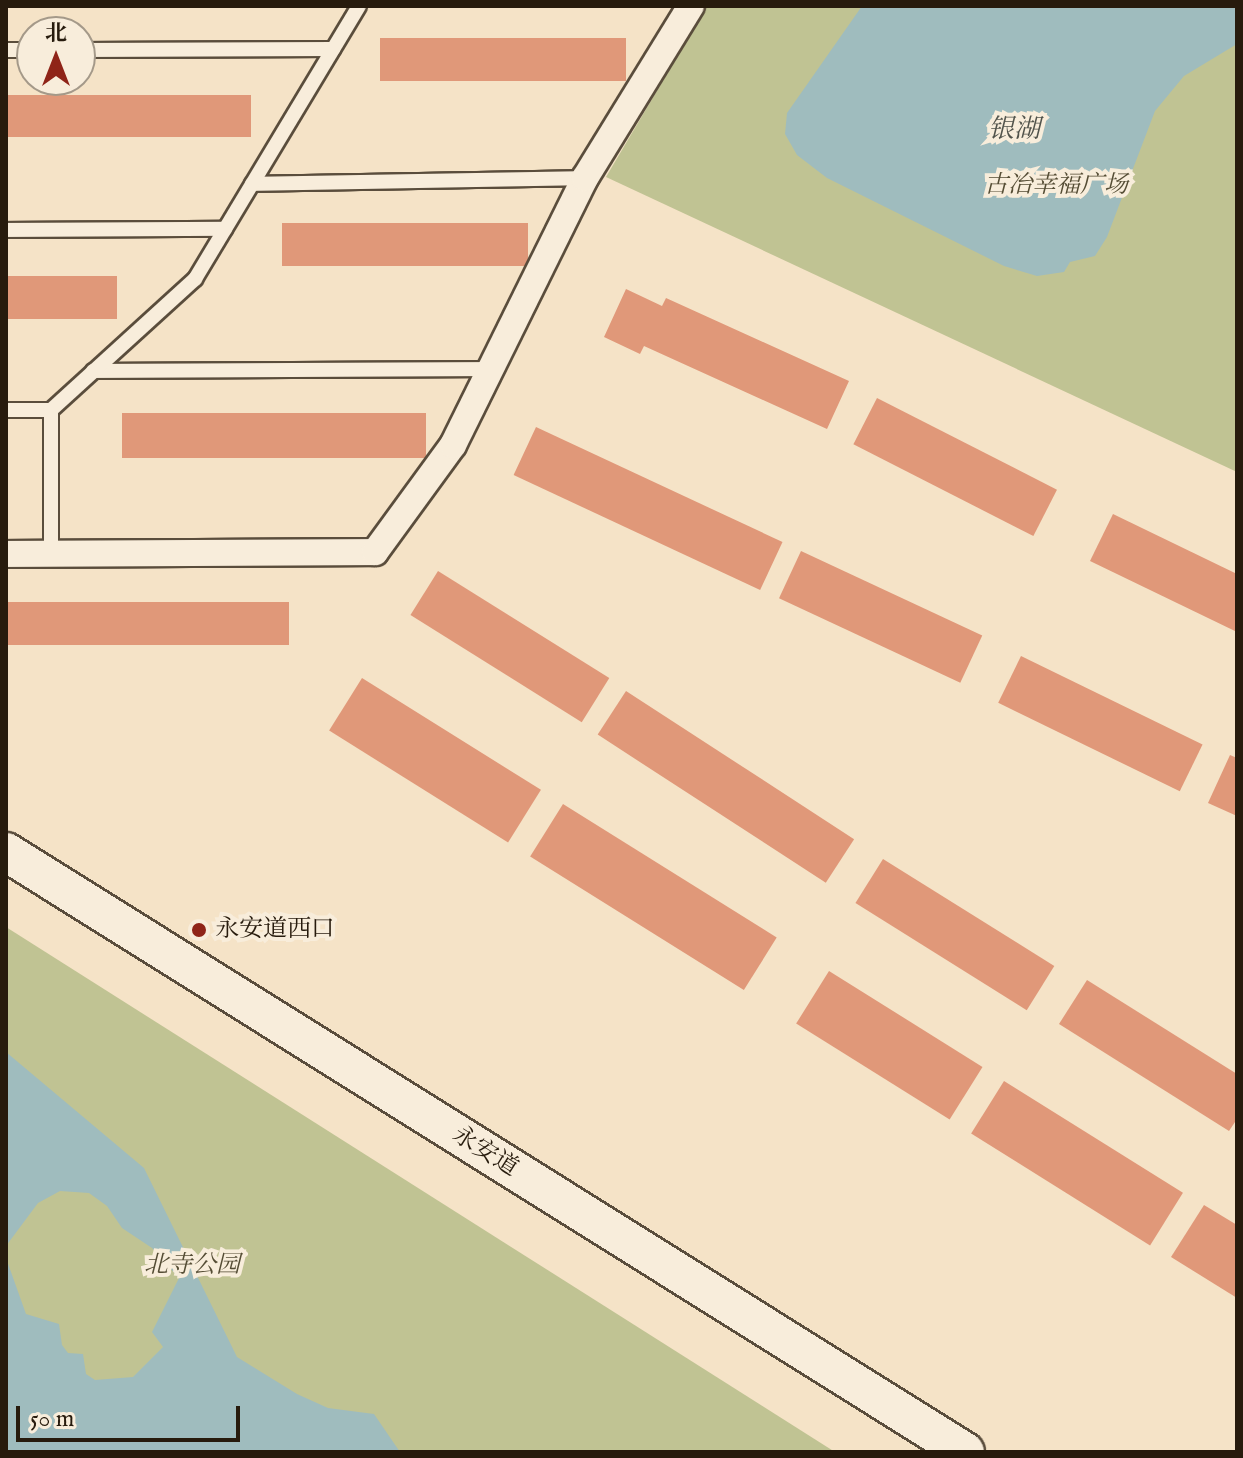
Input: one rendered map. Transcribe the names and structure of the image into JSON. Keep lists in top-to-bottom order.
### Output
{
  "streets": {
    "main road": ["永安道"]
  },
  "water": ["银湖"],
  "parks": ["古冶幸福广场", "北寺公园"],
  "places": ["永安道西口"],
  "scale_bar": "50 m",
  "north": "top"
}
